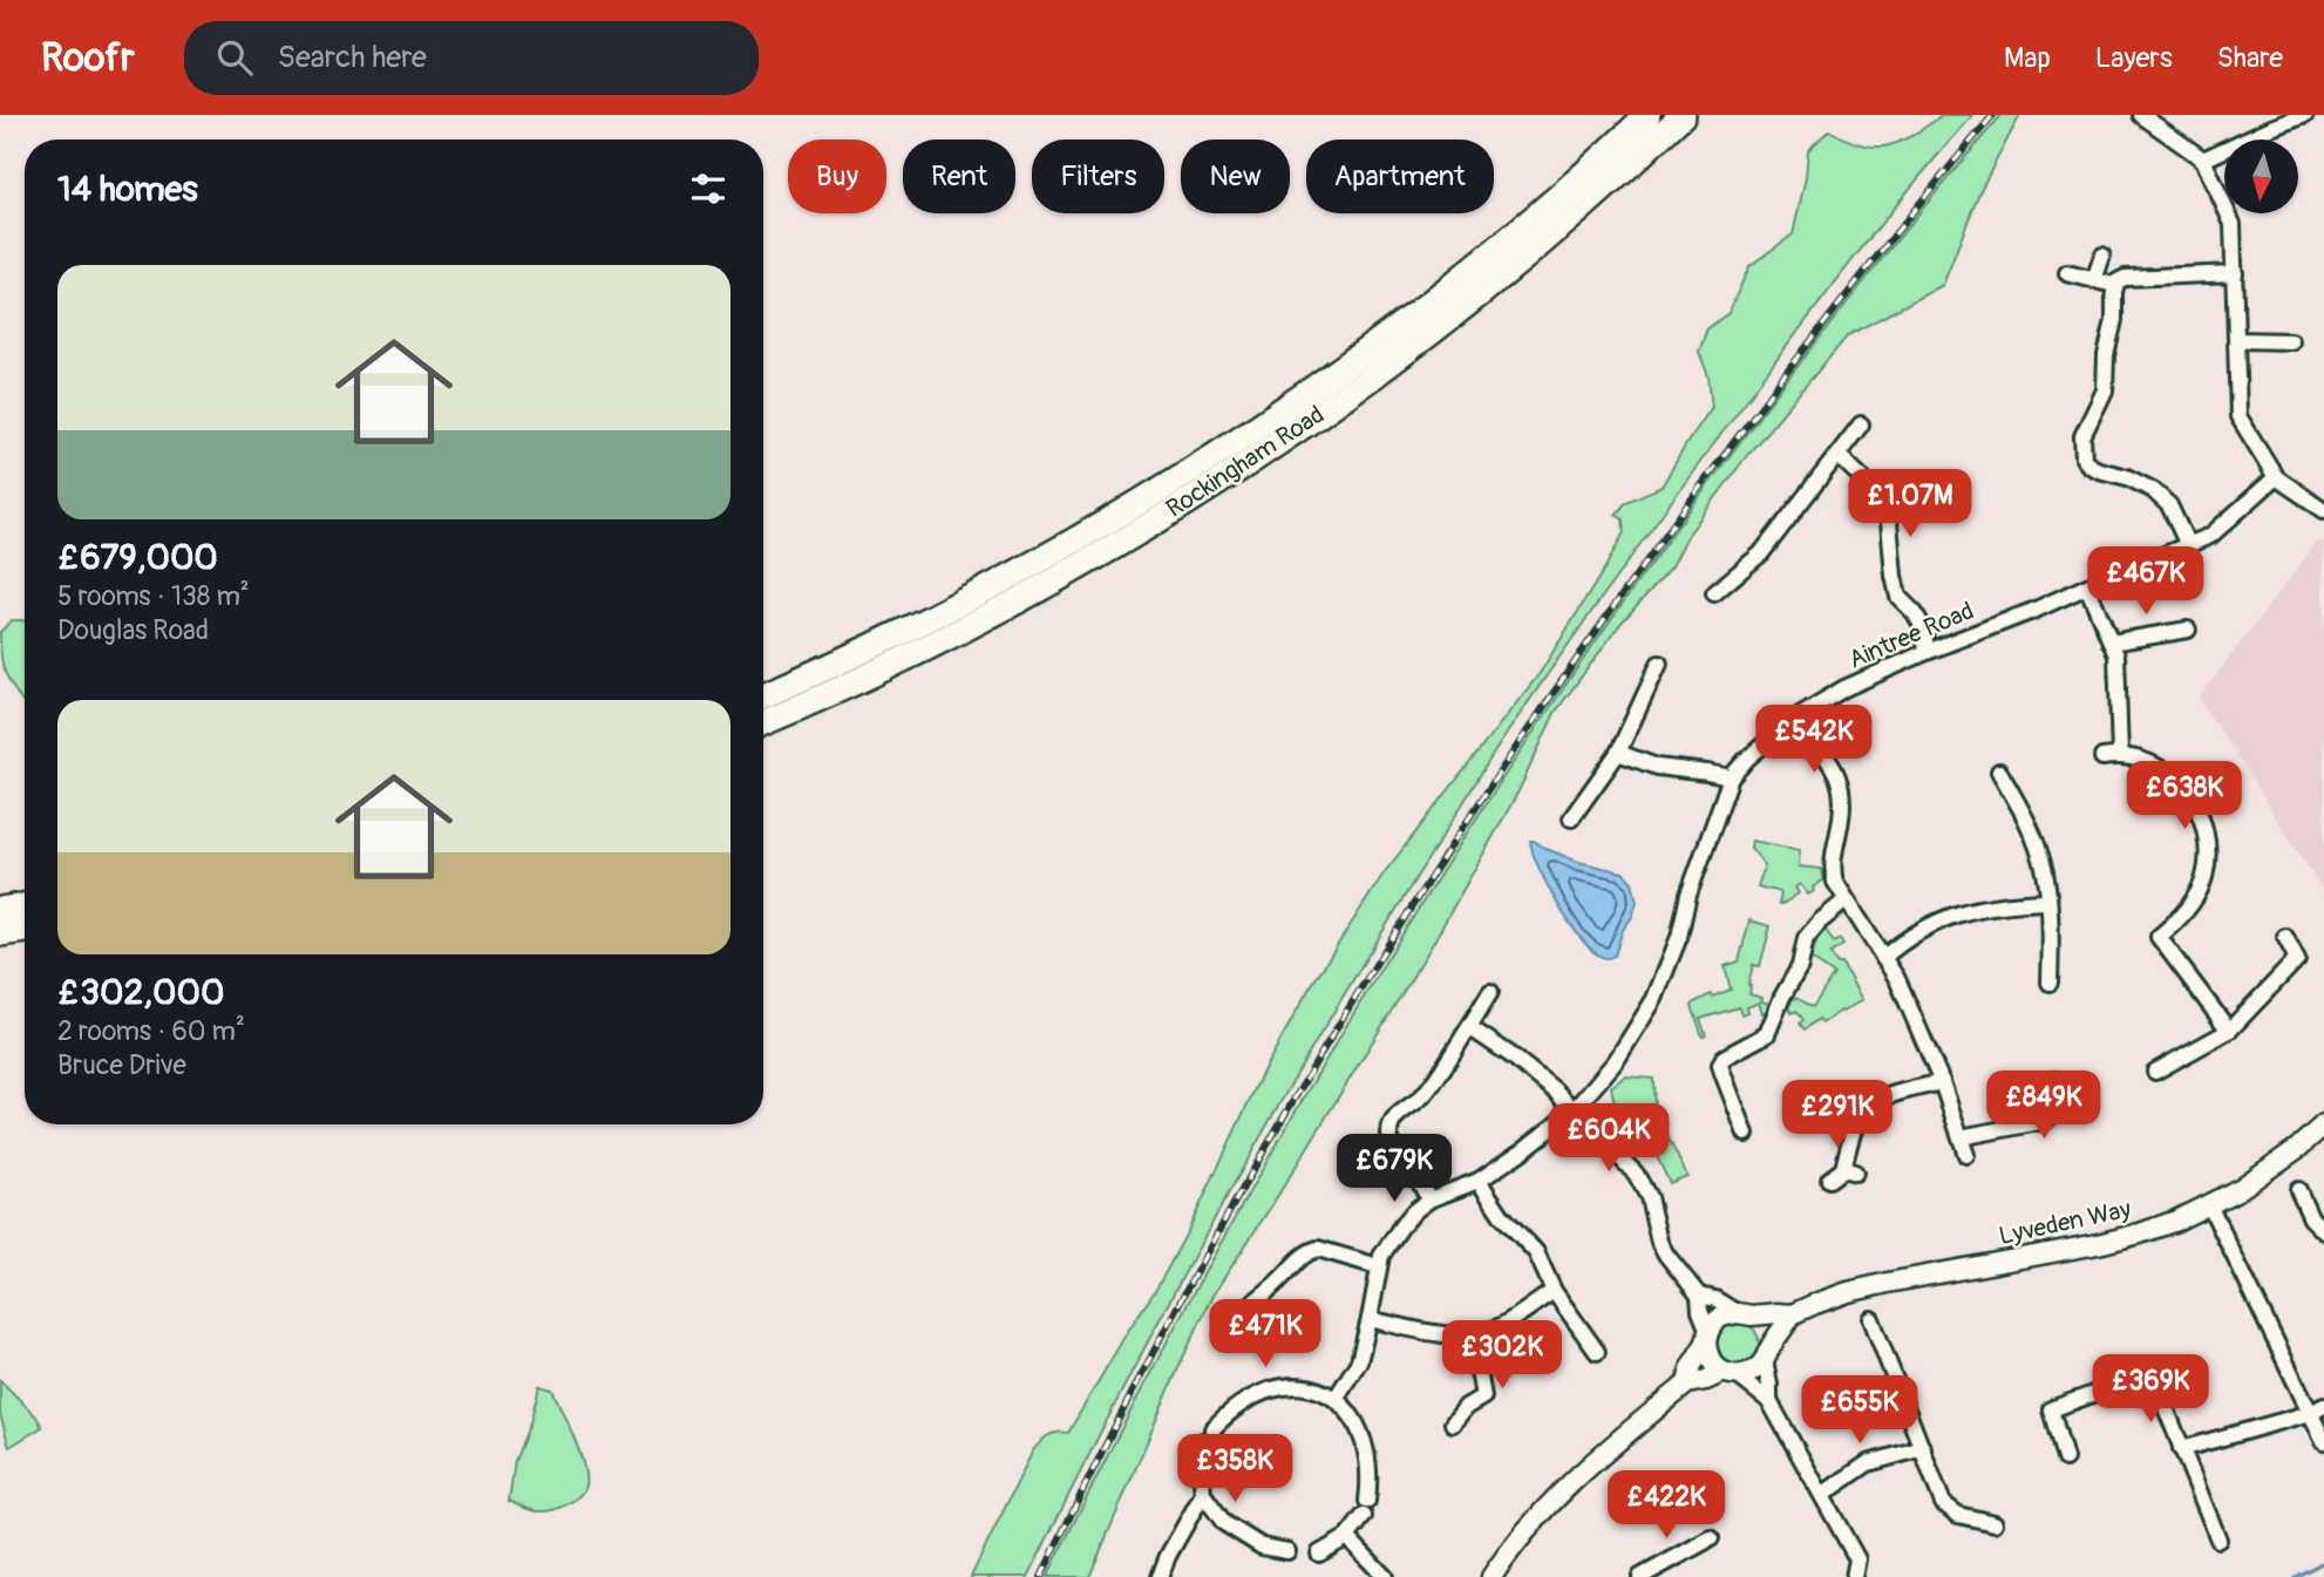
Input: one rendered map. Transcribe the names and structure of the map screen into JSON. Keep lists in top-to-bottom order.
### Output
{
  "streets": {
    "highway": ["Rockingham Road"],
    "street": ["Aintree Road", "Lyveden Way"]
  },
  "north": "bottom",
  "page": {
    "header": "Roofr",
    "search": "Search here",
    "nav": ["Map", "Layers", "Share"],
    "chip": [
      "Buy",
      "Rent",
      "Filters",
      "New",
      "Apartment"
    ],
    "heading": "14 homes",
    "list": [
      {
        "name": "£679,000",
        "note": "5 rooms · 138 m² · Douglas Road"
      },
      {
        "name": "£302,000",
        "note": "2 rooms · 60 m² · Bruce Drive"
      }
    ],
    "price": [
      "£1.07M",
      "£467K",
      "£542K",
      "£638K",
      "£849K",
      "£291K",
      "£604K",
      "£679K",
      "£471K",
      "£302K",
      "£369K",
      "£655K",
      "£358K",
      "£422K"
    ]
  }
}
